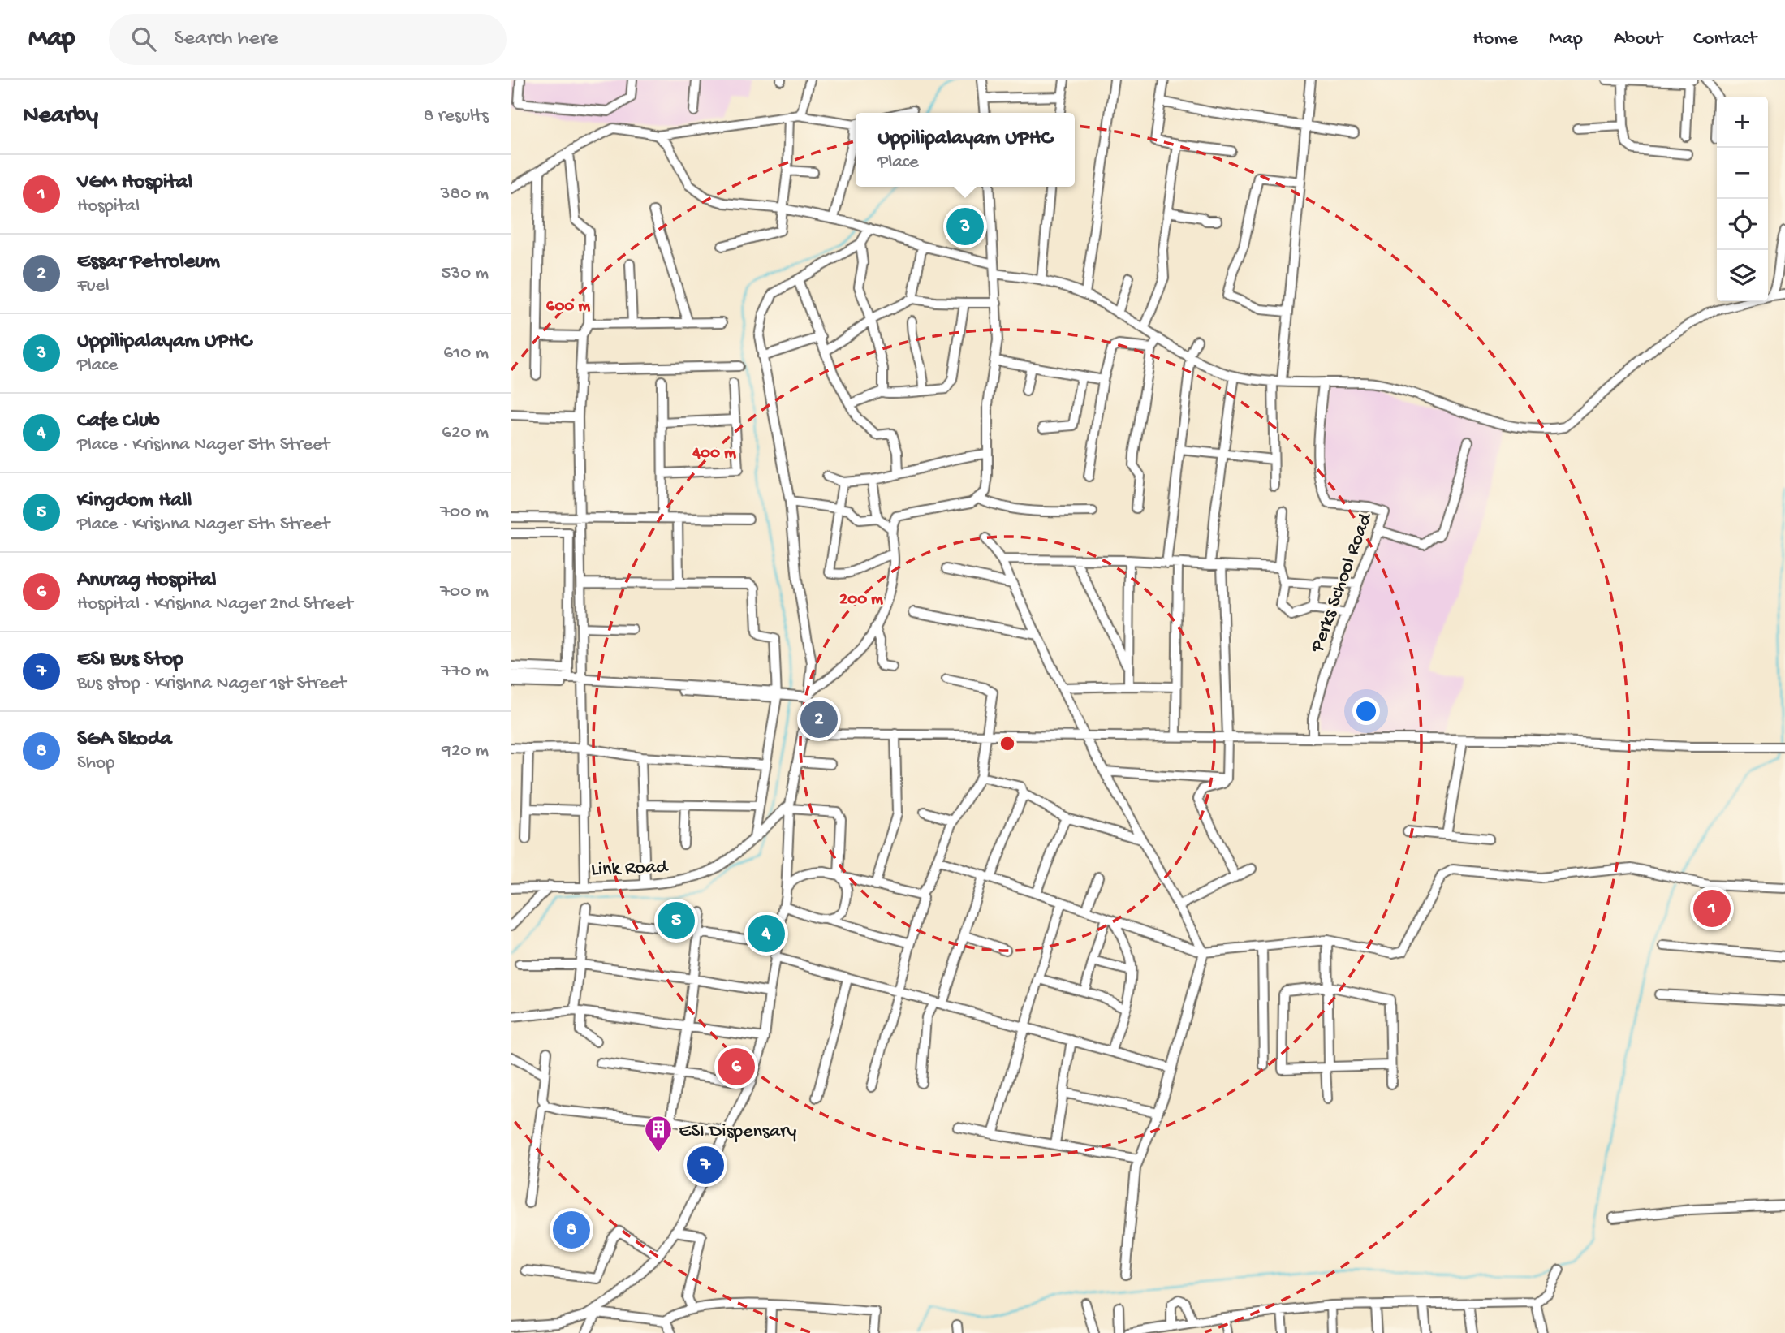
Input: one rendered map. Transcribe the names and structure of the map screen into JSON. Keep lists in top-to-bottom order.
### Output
{
  "streets": {
    "street": ["Perks School Road", "Link Road"]
  },
  "places": {
    "building": ["ESI Dispensary"]
  },
  "page": {
    "header": "Map",
    "search": "Search here",
    "nav": [
      "Home",
      "Map",
      "About",
      "Contact"
    ],
    "heading": ["Nearby", "8 results"],
    "map_buttons": ["+", "−"],
    "popup": ["Uppilipalayam UPHC", "Place"],
    "list": [
      {
        "mark": "1",
        "name": "VGM Hospital",
        "note": "Hospital",
        "value": "380 m"
      },
      {
        "mark": "2",
        "name": "Essar Petroleum",
        "note": "Fuel",
        "value": "530 m"
      },
      {
        "mark": "3",
        "name": "Uppilipalayam UPHC",
        "note": "Place",
        "value": "610 m"
      },
      {
        "mark": "4",
        "name": "Cafe Club",
        "note": "Place · Krishna Nager 5th Street",
        "value": "620 m"
      },
      {
        "mark": "5",
        "name": "Kingdom Hall",
        "note": "Place · Krishna Nager 5th Street",
        "value": "700 m"
      },
      {
        "mark": "6",
        "name": "Anurag Hospital",
        "note": "Hospital · Krishna Nager 2nd Street",
        "value": "700 m"
      },
      {
        "mark": "7",
        "name": "ESI Bus Stop",
        "note": "Bus stop · Krishna Nager 1st Street",
        "value": "770 m"
      },
      {
        "mark": "8",
        "name": "SGA Skoda",
        "note": "Shop",
        "value": "920 m"
      }
    ],
    "pins": [
      "3",
      "2",
      "1",
      "5",
      "4",
      "6",
      "7",
      "8"
    ]
  },
  "rings": ["600 m", "400 m", "200 m"]
}
